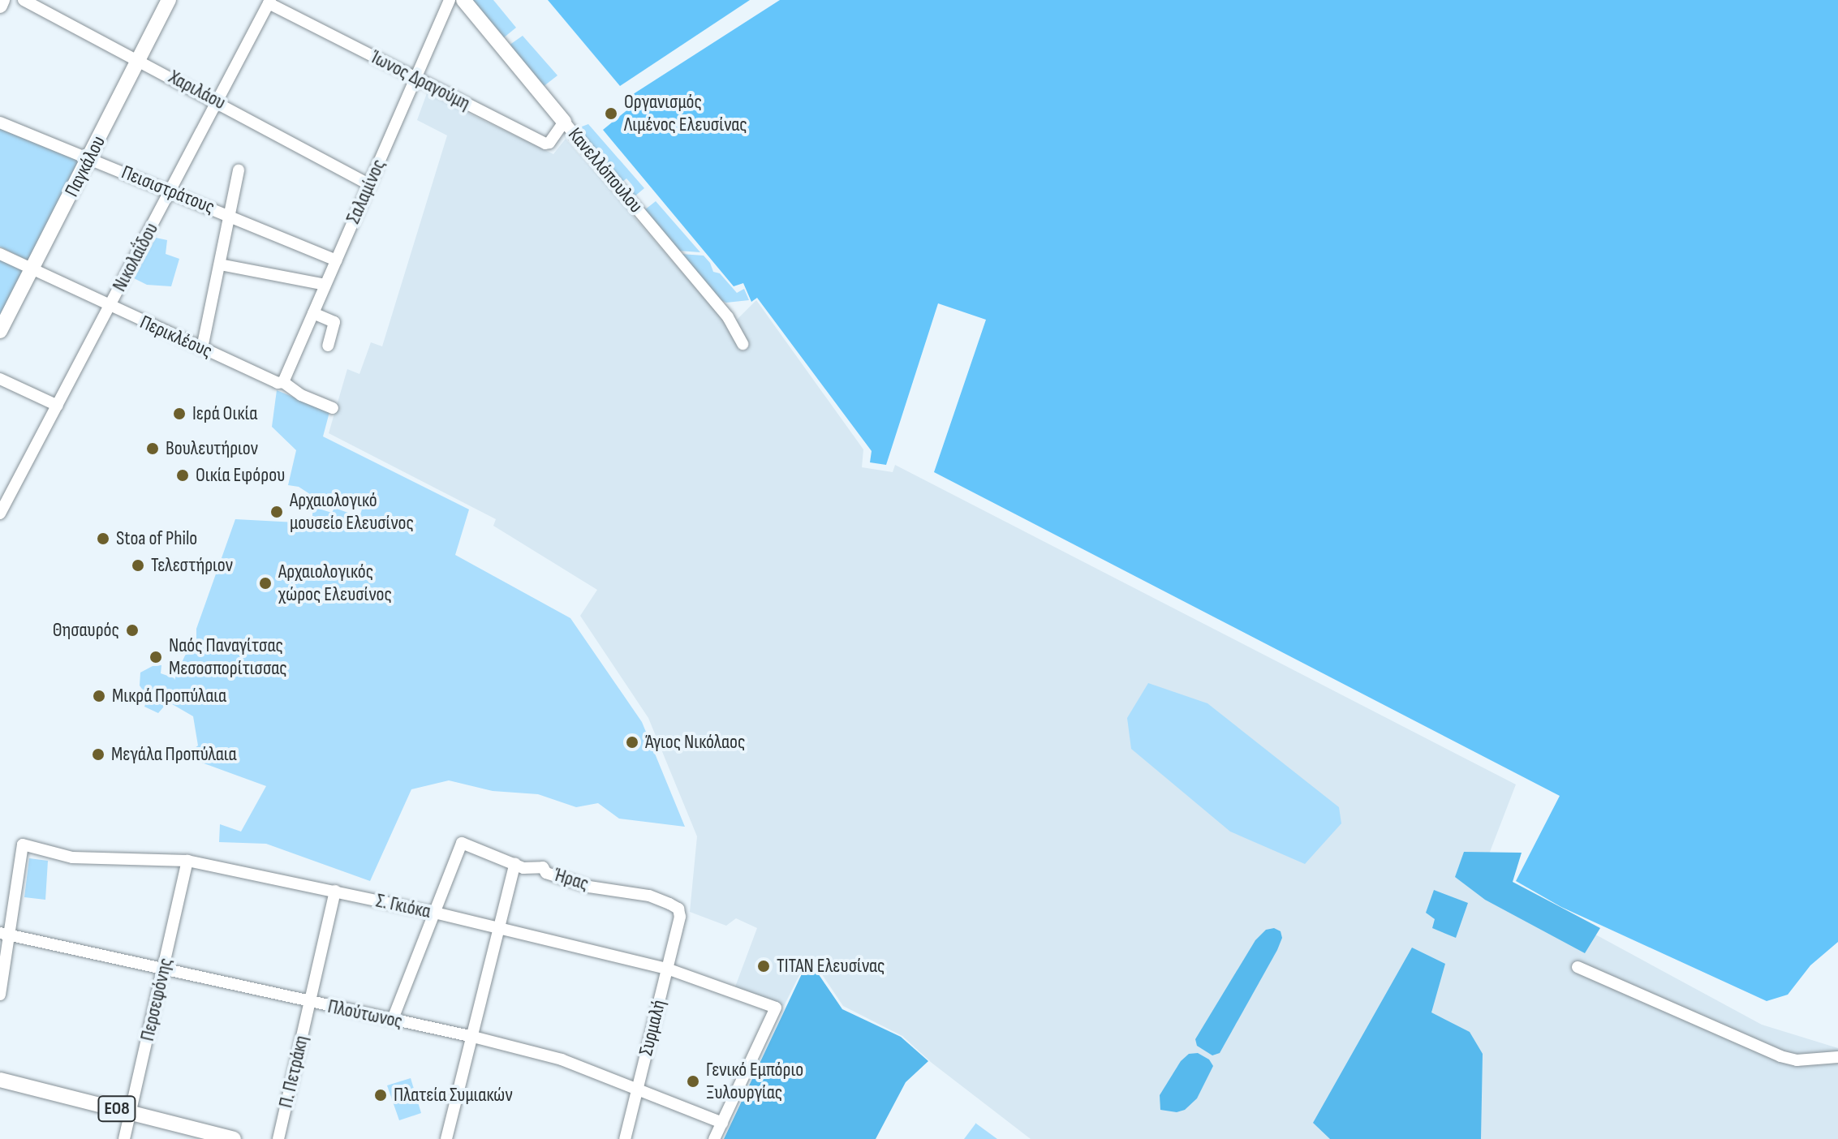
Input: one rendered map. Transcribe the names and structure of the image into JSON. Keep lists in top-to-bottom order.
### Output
{
  "streets": {
    "main road": ["Παγκάλου", "Κανελλόπουλου", "ΕΟ8"],
    "street": [
      "Ίωνος Δραγούμη",
      "Χαριλάου",
      "Πεισιστράτους",
      "Σαλαμίνος",
      "Νικολαΐδου",
      "Περικλέους",
      "Ήρας",
      "Σ. Γκιόκα",
      "Περσεφόνης",
      "Πλούτωνος",
      "Συρμαλή",
      "Π. Πετράκη"
    ]
  },
  "crossings": [
    ["Ίωνος Δραγούμη", "Κανελλόπουλου"],
    ["Ίωνος Δραγούμη", "Σαλαμίνος"],
    ["Ίωνος Δραγούμη", "Νικολαΐδου"],
    ["Χαριλάου", "Παγκάλου"],
    ["Χαριλάου", "Σαλαμίνος"],
    ["Χαριλάου", "Νικολαΐδου"],
    ["Παγκάλου", "Πεισιστράτους"],
    ["Παγκάλου", "Περικλέους"],
    ["Πεισιστράτους", "Σαλαμίνος"],
    ["Πεισιστράτους", "Νικολαΐδου"],
    ["Σαλαμίνος", "Περικλέους"],
    ["Νικολαΐδου", "Περικλέους"],
    ["Ήρας", "Σ. Γκιόκα"],
    ["Ήρας", "Συρμαλή"],
    ["Σ. Γκιόκα", "Περσεφόνης"],
    ["Σ. Γκιόκα", "Πλούτωνος"],
    ["Σ. Γκιόκα", "Συρμαλή"],
    ["Σ. Γκιόκα", "Π. Πετράκη"],
    ["Περσεφόνης", "Πλούτωνος"],
    ["Περσεφόνης", "ΕΟ8"],
    ["Πλούτωνος", "Συρμαλή"],
    ["Πλούτωνος", "Π. Πετράκη"]
  ],
  "places": [
    "Οργανισμός Λιμένος Ελευσίνας",
    "Ιερά Οικία",
    "Βουλευτήριον",
    "Οικία Εφόρου",
    "Αρχαιολογικό μουσείο Ελευσίνος",
    "Stoa of Philo",
    "Τελεστήριον",
    "Αρχαιολογικός χώρος Ελευσίνος",
    "Θησαυρός",
    "Ναός Παναγίτσας Μεσοσπορίτισσας",
    "Μικρά Προπύλαια",
    "Άγιος Νικόλαος",
    "Μεγάλα Προπύλαια",
    "TITAN Ελευσίνας",
    "Γενικό Εμπόριο Ξυλουργίας",
    "Πλατεία Συμιακών"
  ]
}
